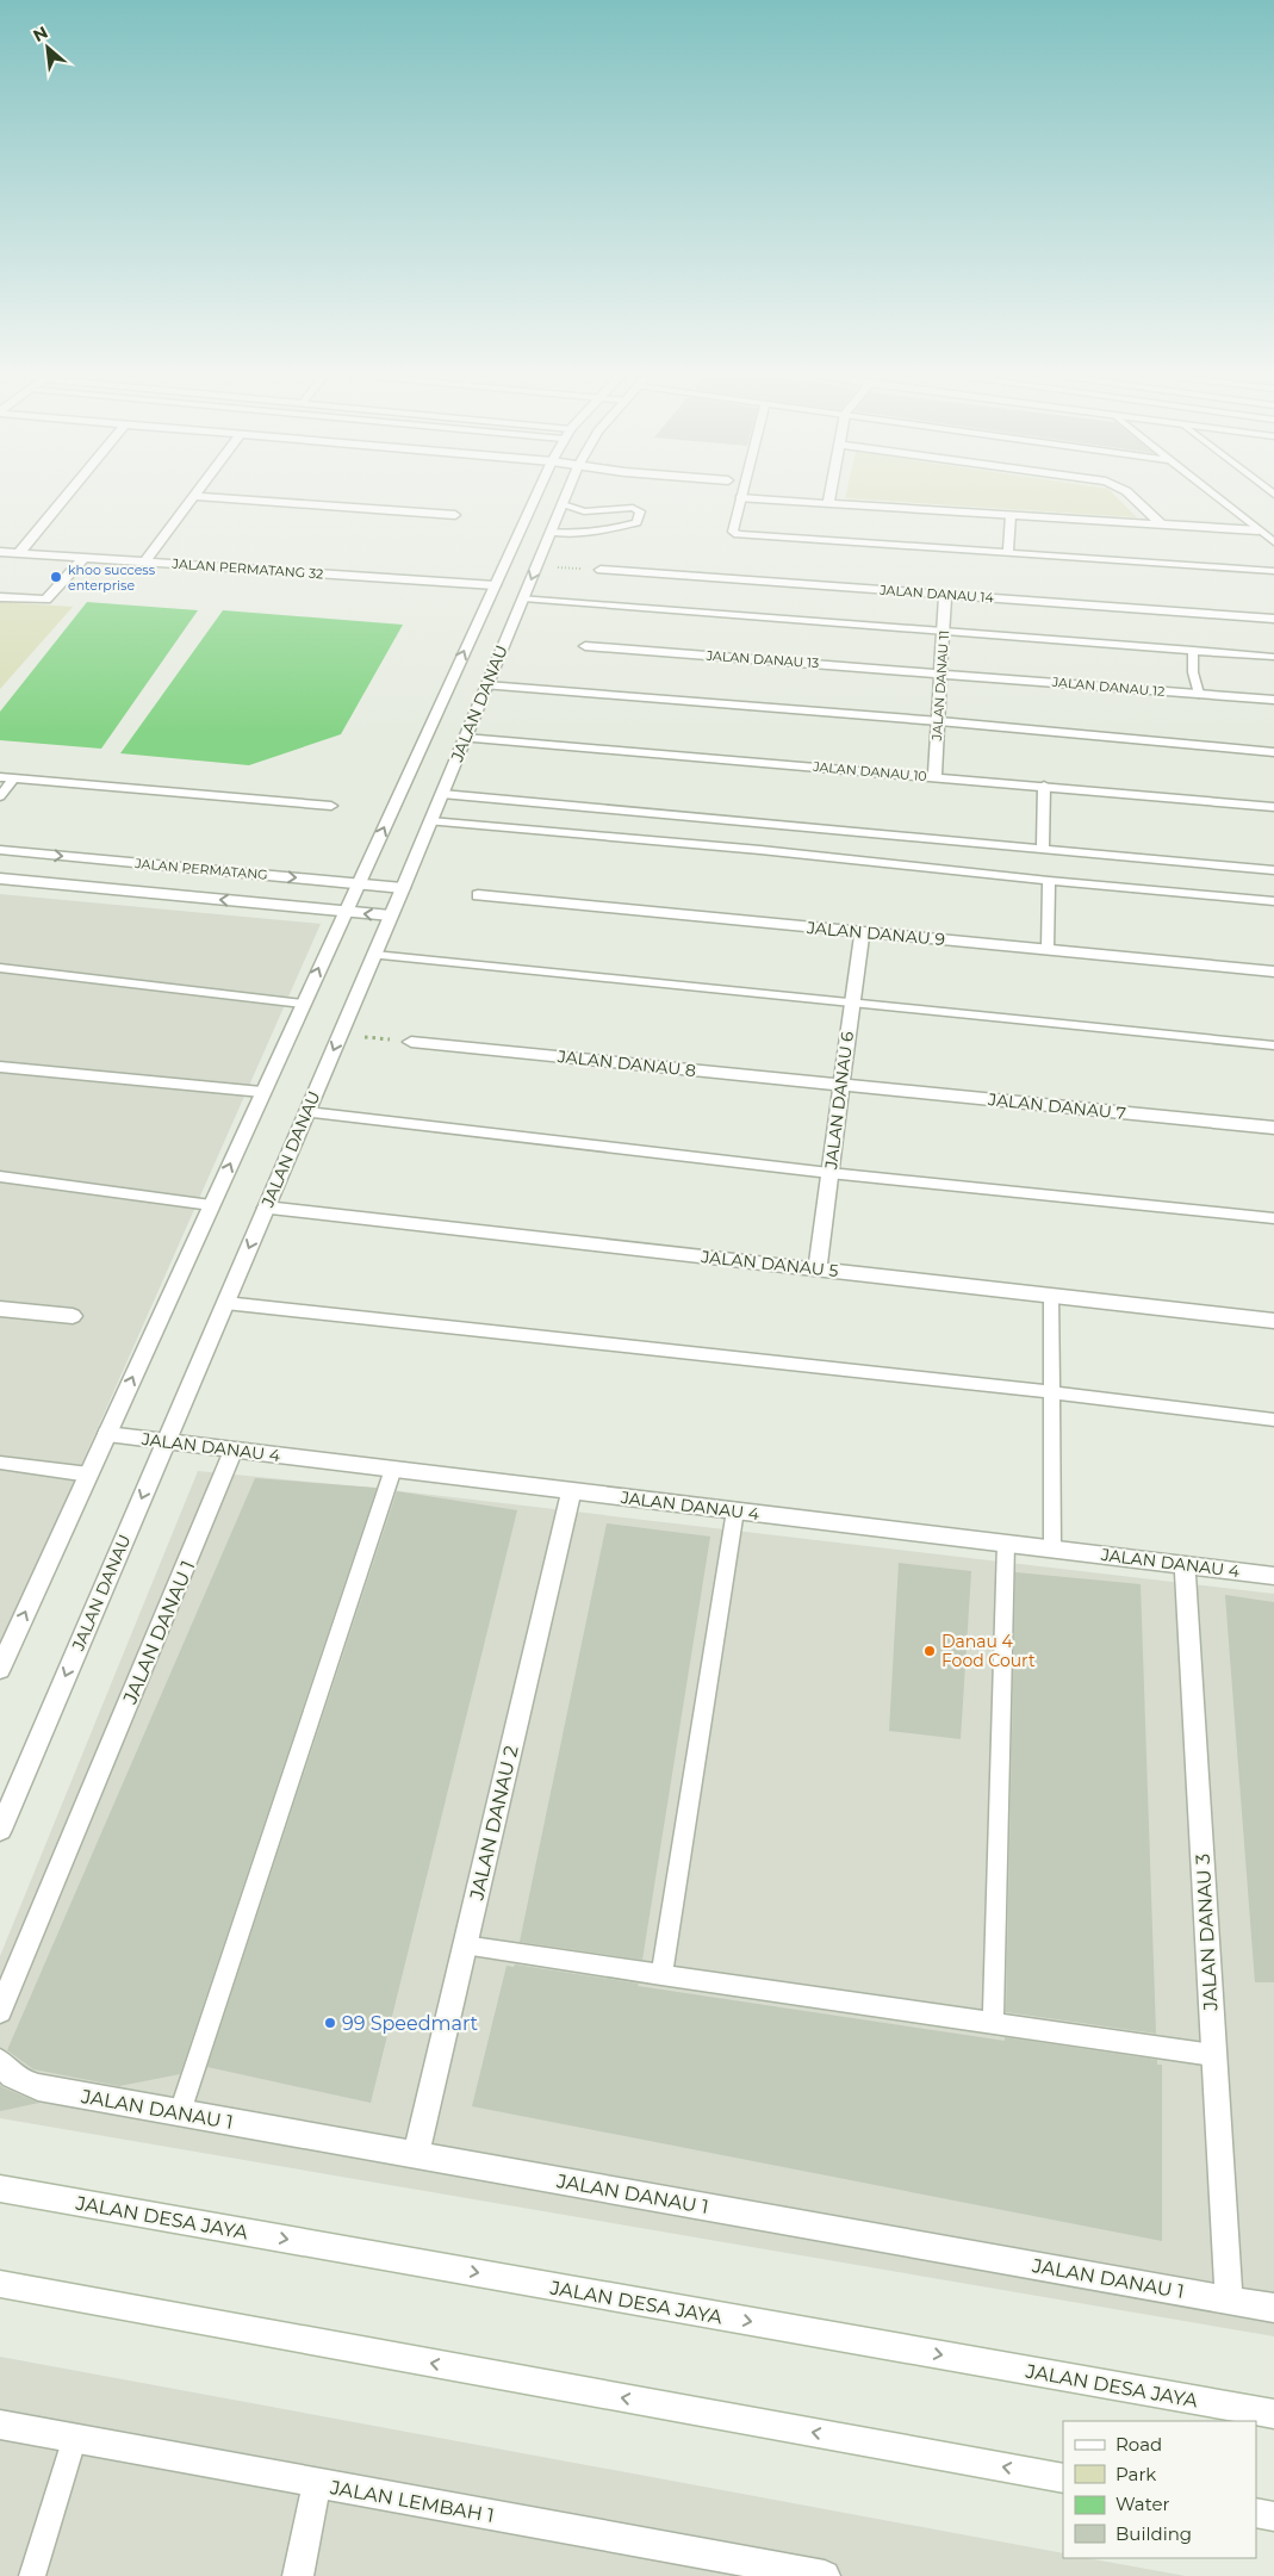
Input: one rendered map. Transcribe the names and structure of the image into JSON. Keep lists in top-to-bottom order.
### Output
{
  "streets": {
    "street": [
      "JALAN PERMATANG 32",
      "JALAN DANAU 14",
      "JALAN DANAU 13",
      "JALAN DANAU 11",
      "JALAN DANAU 12",
      "JALAN DANAU",
      "JALAN DANAU 10",
      "JALAN PERMATANG",
      "JALAN DANAU 9",
      "JALAN DANAU 8",
      "JALAN DANAU 6",
      "JALAN DANAU 7",
      "JALAN DANAU 5",
      "JALAN DANAU 4",
      "JALAN DANAU 1",
      "JALAN DANAU 2",
      "JALAN DANAU 3",
      "JALAN DESA JAYA",
      "JALAN LEMBAH 1"
    ]
  },
  "crossings": [
    ["JALAN PERMATANG 32", "JALAN DANAU"],
    ["JALAN DANAU 14", "JALAN DANAU 11"],
    ["JALAN DANAU 13", "JALAN DANAU 11"],
    ["JALAN DANAU 13", "JALAN DANAU 12"],
    ["JALAN DANAU 11", "JALAN DANAU 12"],
    ["JALAN DANAU 11", "JALAN DANAU 10"],
    ["JALAN DANAU", "JALAN DANAU 10"],
    ["JALAN DANAU", "JALAN PERMATANG"],
    ["JALAN DANAU", "JALAN DANAU 5"],
    ["JALAN DANAU", "JALAN DANAU 4"],
    ["JALAN DANAU 9", "JALAN DANAU 6"],
    ["JALAN DANAU 8", "JALAN DANAU 6"],
    ["JALAN DANAU 8", "JALAN DANAU 7"],
    ["JALAN DANAU 6", "JALAN DANAU 7"],
    ["JALAN DANAU 6", "JALAN DANAU 5"],
    ["JALAN DANAU 4", "JALAN DANAU 1"],
    ["JALAN DANAU 4", "JALAN DANAU 2"],
    ["JALAN DANAU 4", "JALAN DANAU 3"],
    ["JALAN DANAU 1", "JALAN DANAU 2"],
    ["JALAN DANAU 1", "JALAN DANAU 3"]
  ],
  "places": ["khoo success enterprise", "Danau 4 Food Court", "99 Speedmart"],
  "legend": [
    "Road",
    "Park",
    "Water",
    "Building"
  ],
  "north": "top left"
}
